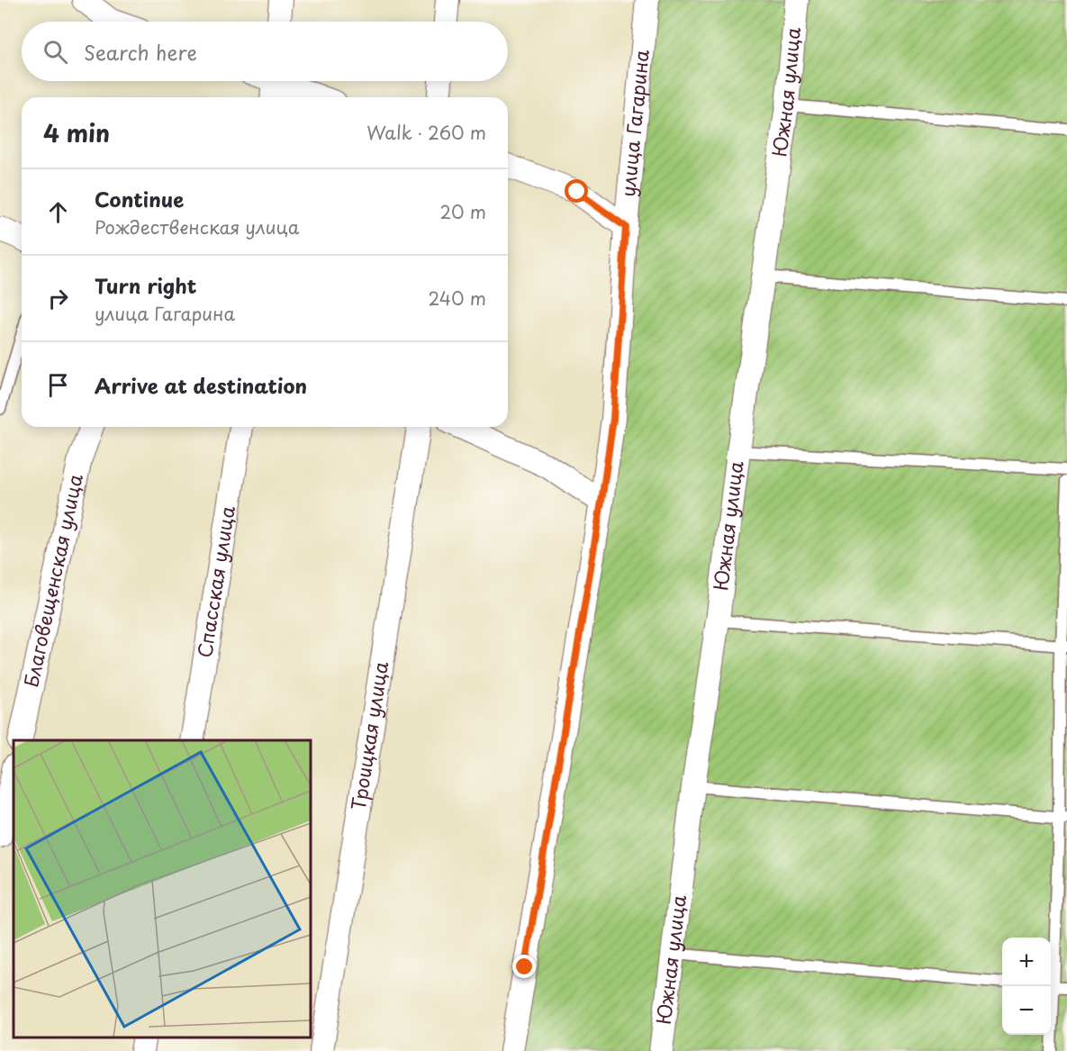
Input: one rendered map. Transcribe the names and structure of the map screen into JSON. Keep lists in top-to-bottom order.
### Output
{
  "streets": {
    "street": [
      "Южная улица",
      "улица Гагарина",
      "Благовещенская улица",
      "Спасская улица",
      "Троицкая улица"
    ]
  },
  "page": {
    "search": "Search here",
    "heading": ["4 min", "Walk · 260 m"],
    "list": [
      ["Continue", "Рождественская улица", "20 m"],
      ["Turn right", "улица Гагарина", "240 m"],
      "Arrive at destination"
    ],
    "map_buttons": ["+", "−"]
  }
}
